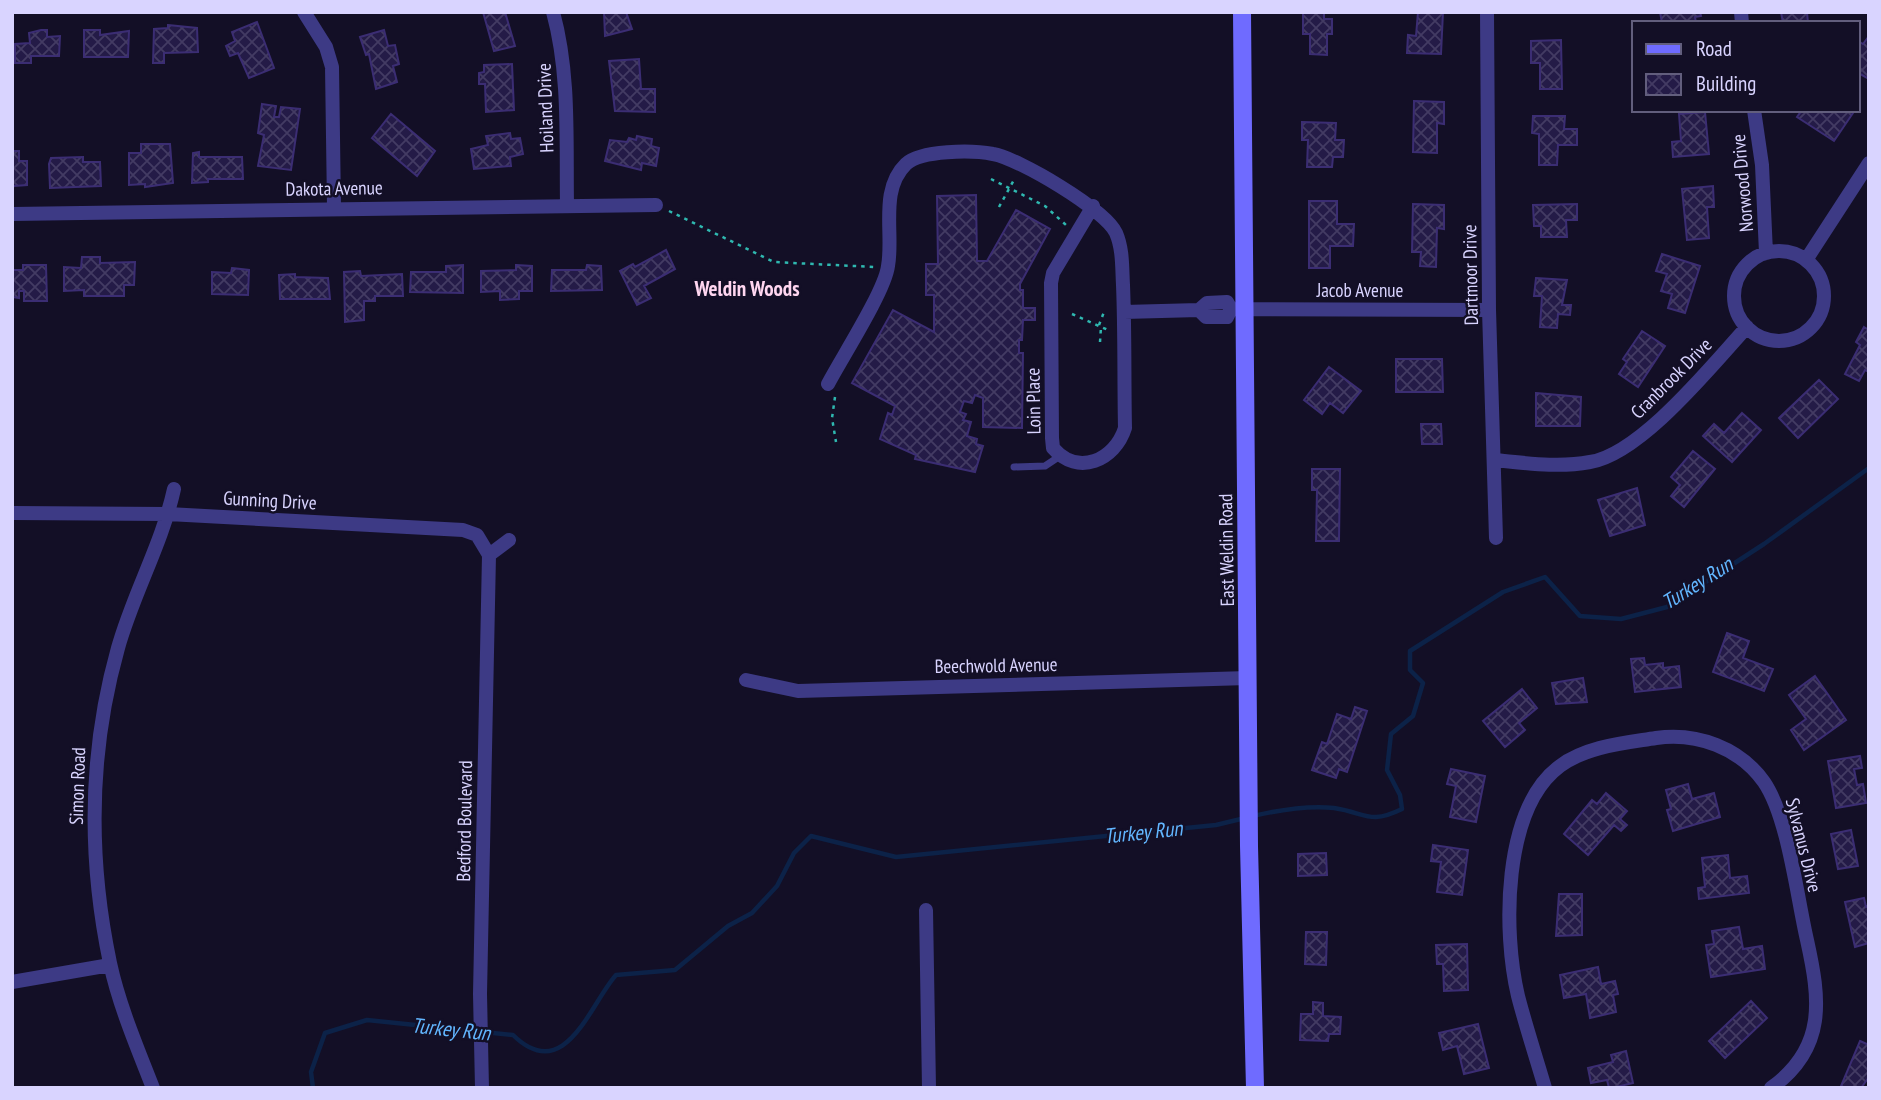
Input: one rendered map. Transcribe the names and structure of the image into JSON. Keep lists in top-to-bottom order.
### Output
{
  "streets": {
    "street": [
      "Hoiland Drive",
      "Norwood Drive",
      "Dakota Avenue",
      "Dartmoor Drive",
      "Jacob Avenue",
      "Cranbrook Drive",
      "Loin Place",
      "Gunning Drive",
      "East Weldin Road",
      "Beechwold Avenue",
      "Simon Road",
      "Bedford Boulevard",
      "Sylvanus Drive"
    ]
  },
  "crossings": [
    ["Hoiland Drive", "Dakota Avenue"],
    ["Norwood Drive", "Cranbrook Drive"],
    ["Dartmoor Drive", "Jacob Avenue"],
    ["Dartmoor Drive", "Cranbrook Drive"],
    ["Jacob Avenue", "Loin Place"],
    ["Jacob Avenue", "East Weldin Road"],
    ["Gunning Drive", "Simon Road"],
    ["Gunning Drive", "Bedford Boulevard"],
    ["East Weldin Road", "Beechwold Avenue"]
  ],
  "districts": ["Weldin Woods"],
  "water": ["Turkey Run"],
  "legend": ["Road", "Building"]
}
